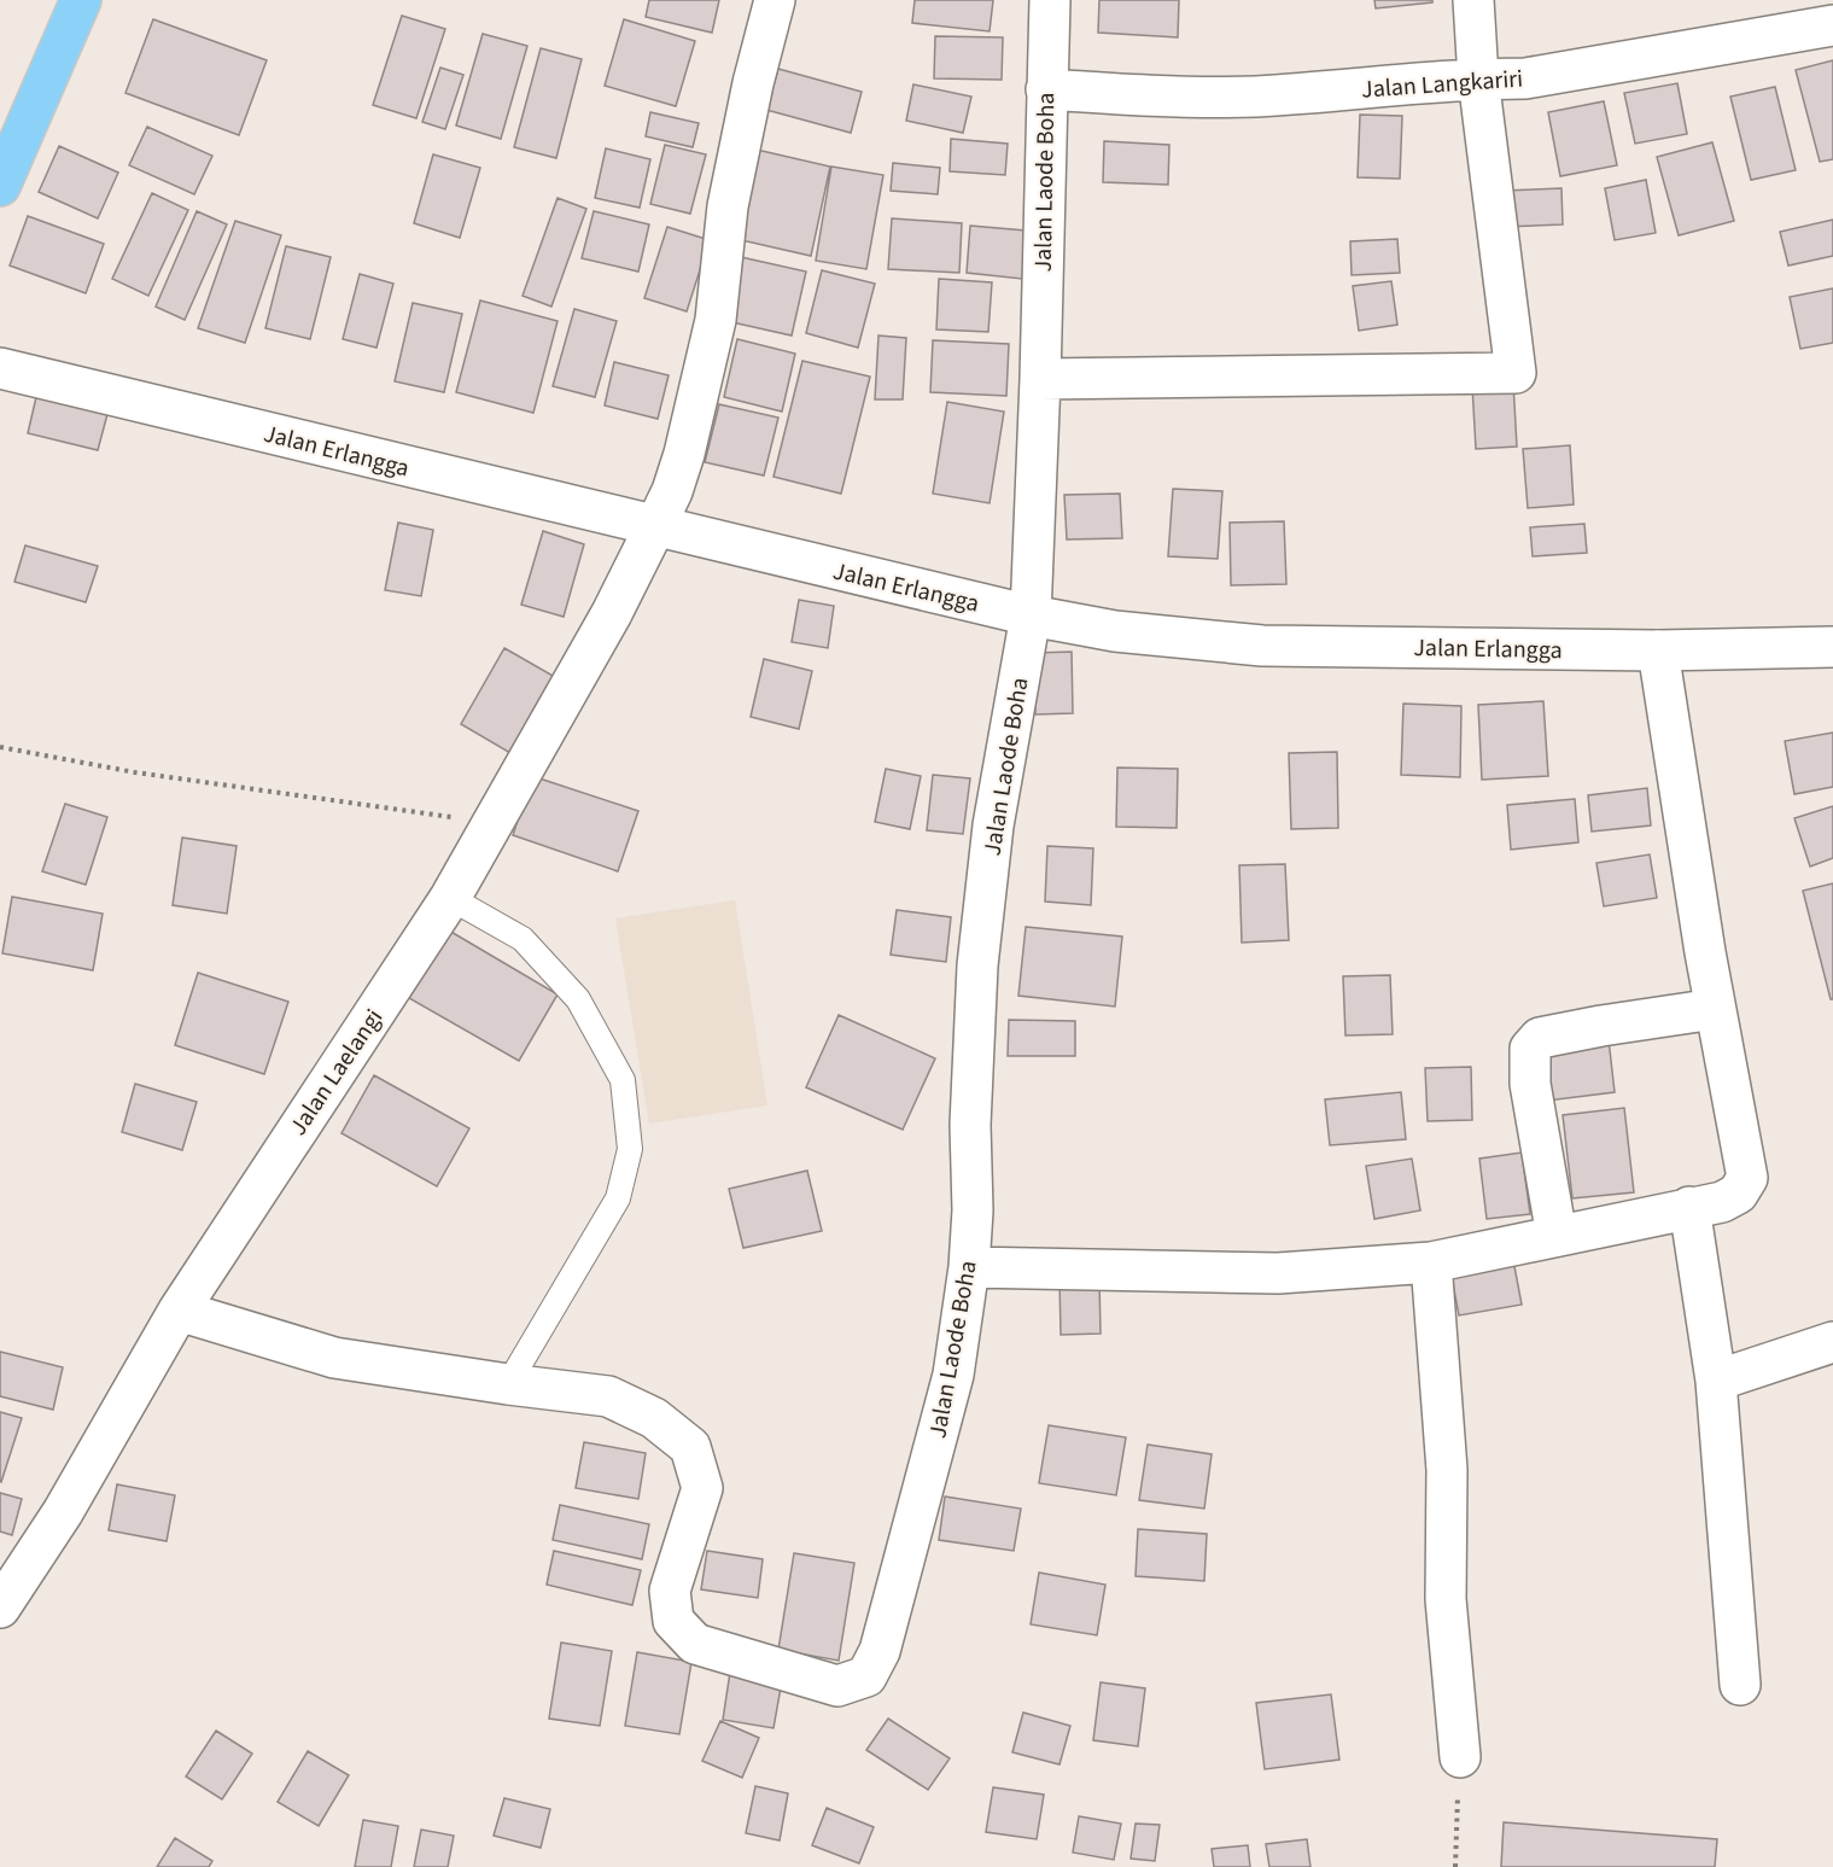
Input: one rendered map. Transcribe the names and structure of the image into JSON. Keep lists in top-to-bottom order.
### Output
{
  "streets": {
    "street": [
      "Jalan Langkariri",
      "Jalan Laode Boha",
      "Jalan Erlangga",
      "Jalan Laelangi"
    ]
  },
  "crossings": [
    ["Jalan Langkariri", "Jalan Laode Boha"],
    ["Jalan Laode Boha", "Jalan Erlangga"],
    ["Jalan Laode Boha", "Jalan Laelangi"],
    ["Jalan Erlangga", "Jalan Laelangi"]
  ]
}
